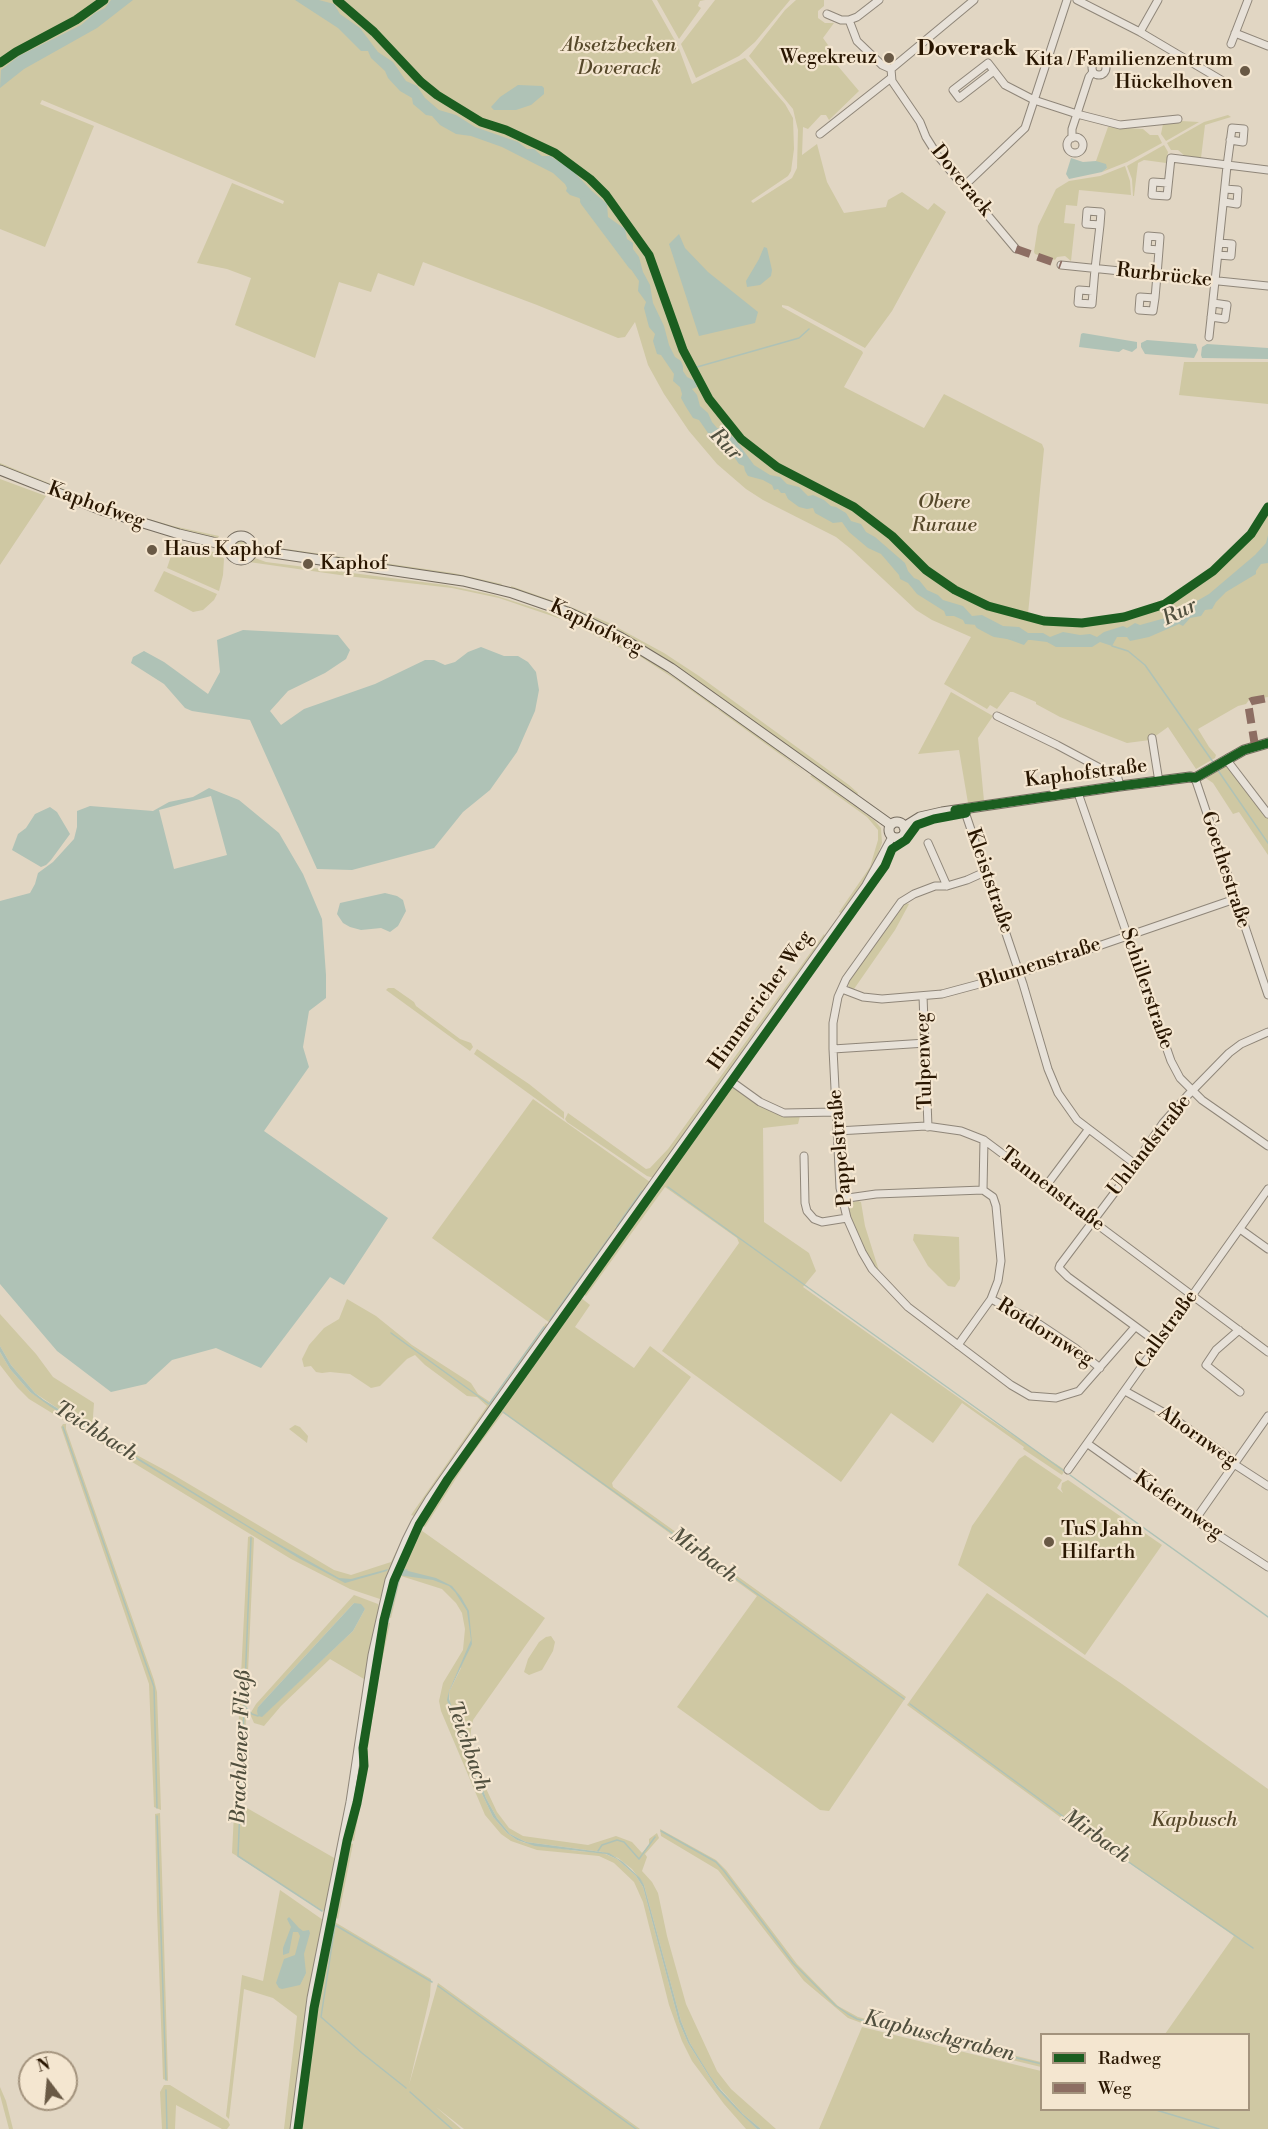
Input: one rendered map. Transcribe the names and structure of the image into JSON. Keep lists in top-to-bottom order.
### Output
{
  "streets": {
    "main road": ["Kaphofweg", "Kaphofstraße"],
    "street": [
      "Doverack",
      "Rurbrücke",
      "Goethestraße",
      "Kleiststraße",
      "Blumenstraße",
      "Schillerstraße",
      "Himmericher Weg",
      "Tulpenweg",
      "Uhlandstraße",
      "Pappelstraße",
      "Tannenstraße",
      "Callstraße",
      "Rotdornweg",
      "Ahornweg",
      "Kiefernweg"
    ]
  },
  "crossings": [
    ["Kaphofweg", "Kaphofstraße"],
    ["Kaphofweg", "Himmericher Weg"],
    ["Kaphofstraße", "Goethestraße"],
    ["Kaphofstraße", "Kleiststraße"],
    ["Kaphofstraße", "Schillerstraße"],
    ["Kaphofstraße", "Himmericher Weg"],
    ["Goethestraße", "Blumenstraße"],
    ["Kleiststraße", "Blumenstraße"],
    ["Kleiststraße", "Uhlandstraße"],
    ["Kleiststraße", "Pappelstraße"],
    ["Blumenstraße", "Schillerstraße"],
    ["Blumenstraße", "Tulpenweg"],
    ["Blumenstraße", "Pappelstraße"],
    ["Schillerstraße", "Uhlandstraße"],
    ["Tulpenweg", "Tannenstraße"],
    ["Uhlandstraße", "Pappelstraße"],
    ["Uhlandstraße", "Tannenstraße"],
    ["Pappelstraße", "Tannenstraße"],
    ["Pappelstraße", "Rotdornweg"],
    ["Tannenstraße", "Callstraße"],
    ["Callstraße", "Ahornweg"],
    ["Callstraße", "Kiefernweg"]
  ],
  "districts": ["Doverack"],
  "water": [
    "Rur",
    "Teichbach",
    "Mirbach",
    "Brachlener Fließ",
    "Kapbuschgraben"
  ],
  "parks": ["Absetzbecken Doverack", "Obere Ruraue", "Kapbusch"],
  "places": [
    "Wegekreuz",
    "Kita / Familienzentrum Hückelhoven",
    "Haus Kaphof",
    "Kaphof",
    "TuS Jahn Hilfarth"
  ],
  "legend": ["Radweg", "Weg"],
  "north": "top"
}
